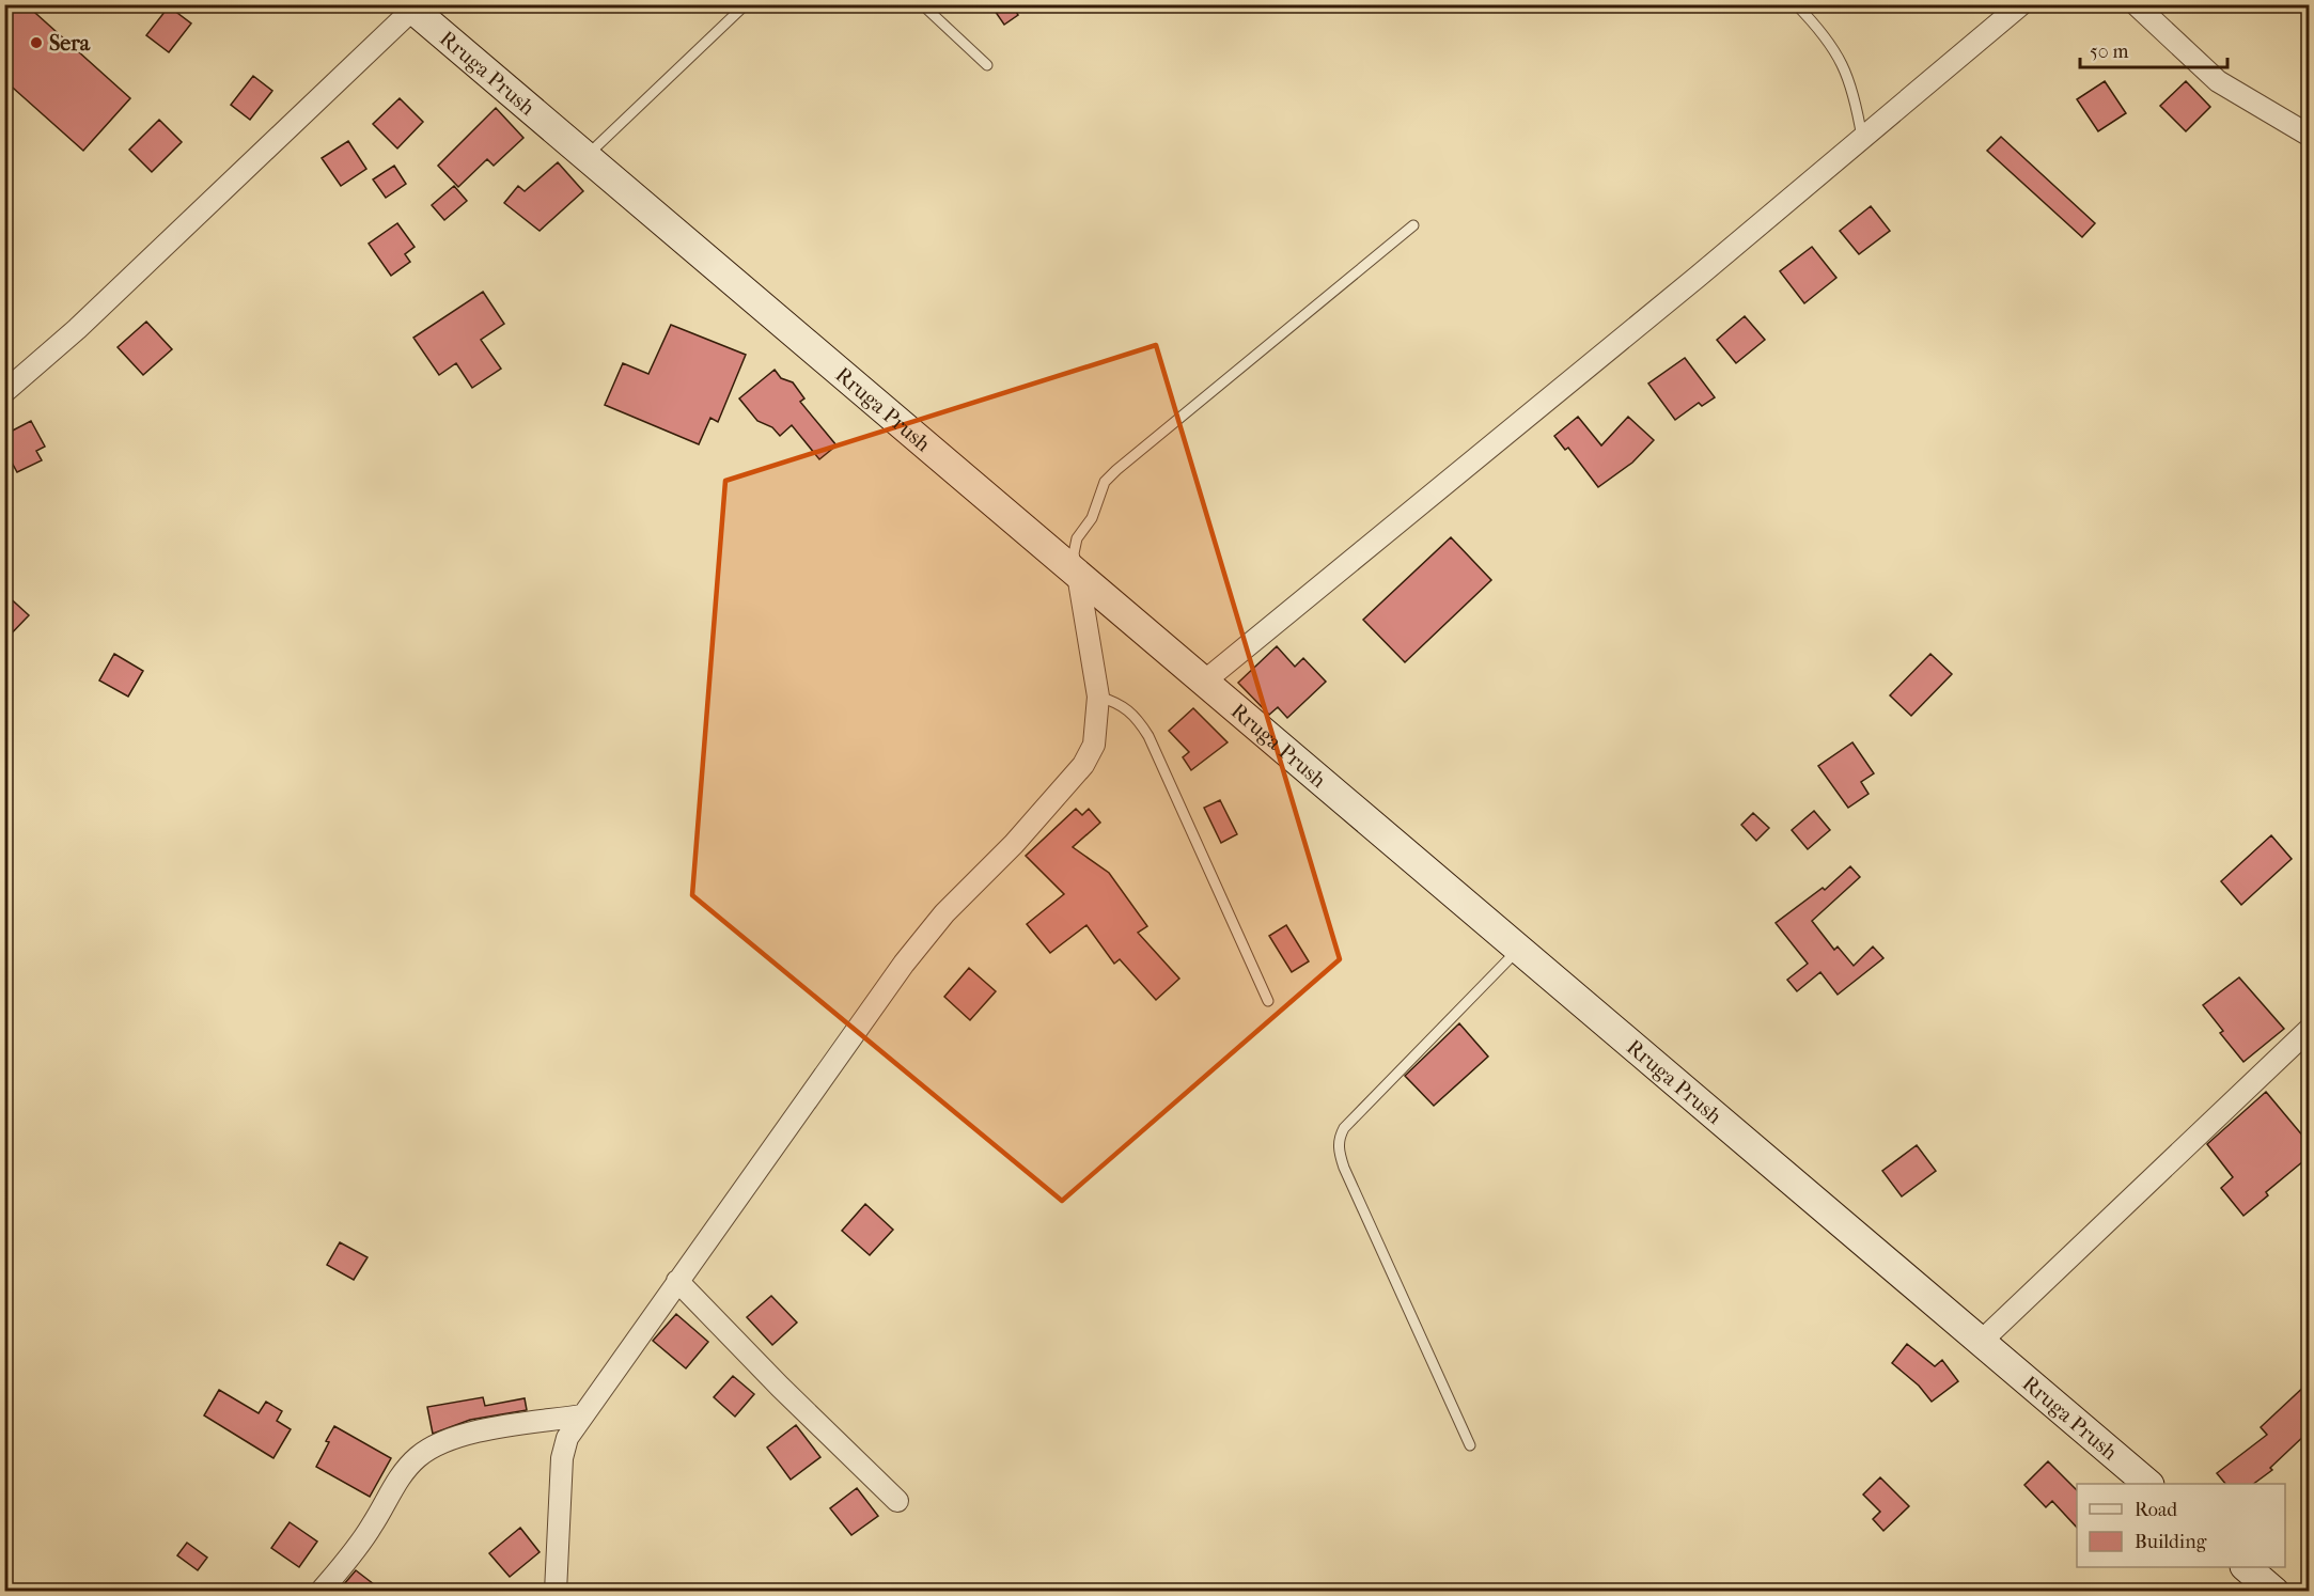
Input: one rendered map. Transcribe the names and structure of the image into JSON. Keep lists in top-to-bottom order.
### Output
{
  "streets": {
    "street": ["Rruga Prush"]
  },
  "places": ["Sera"],
  "legend": ["Road", "Building"],
  "scale_bar": "50 m"
}
